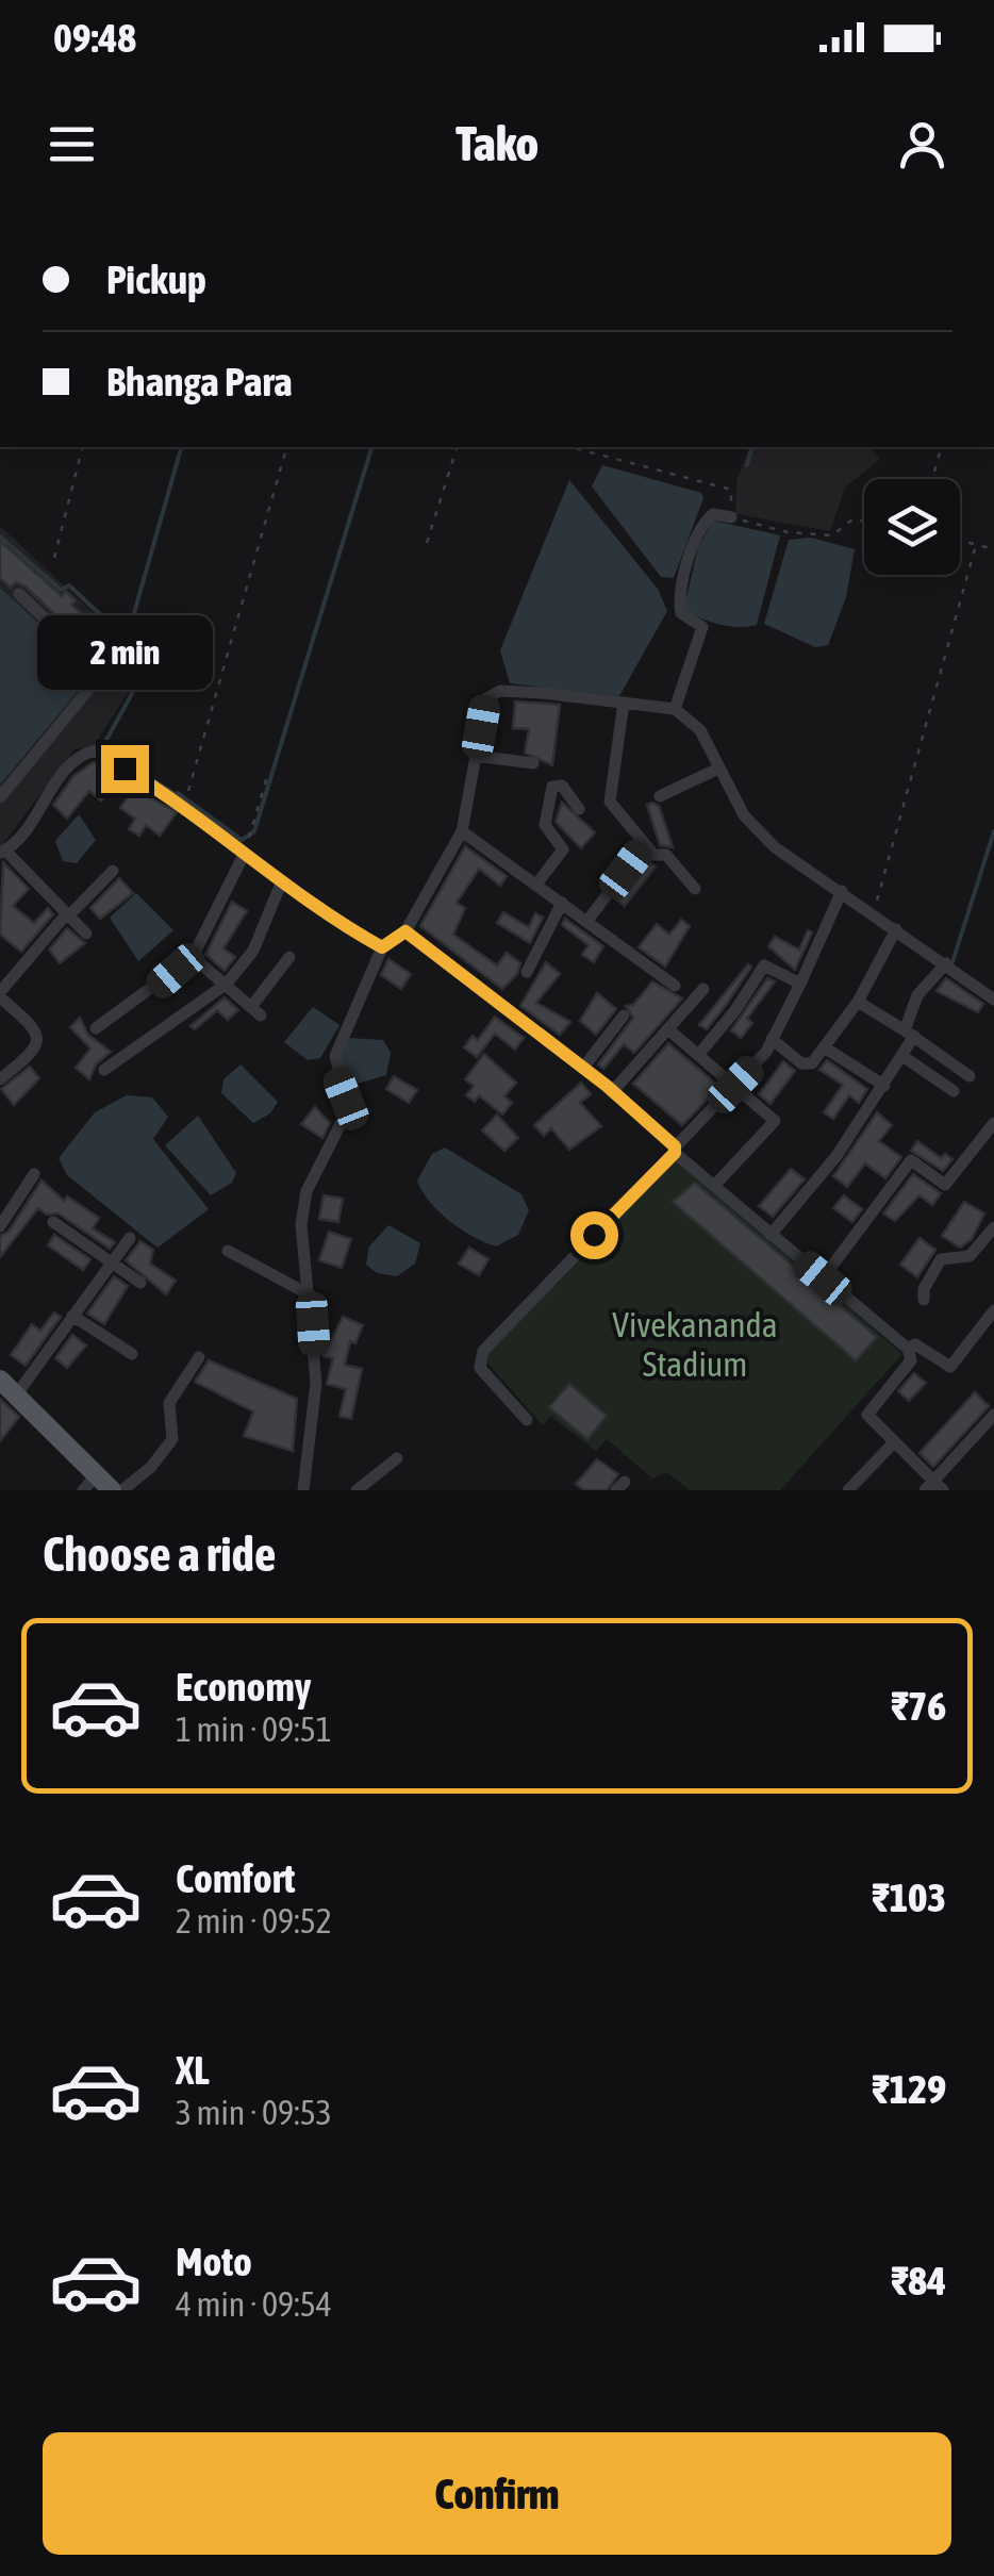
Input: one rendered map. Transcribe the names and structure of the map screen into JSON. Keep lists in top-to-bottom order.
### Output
{
  "parks": ["Vivekananda Stadium"],
  "page": {
    "status": "09:48",
    "header": "Tako",
    "banner": ["Pickup", "Bhanga Para"],
    "bubble": "2 min",
    "heading": "Choose a ride",
    "list": [
      {
        "name": "Economy",
        "note": "1 min · 09:51",
        "value": "₹76"
      },
      {
        "name": "Comfort",
        "note": "2 min · 09:52",
        "value": "₹103"
      },
      {
        "name": "XL",
        "note": "3 min · 09:53",
        "value": "₹129"
      },
      {
        "name": "Moto",
        "note": "4 min · 09:54",
        "value": "₹84"
      }
    ],
    "buttons": "Confirm"
  }
}
